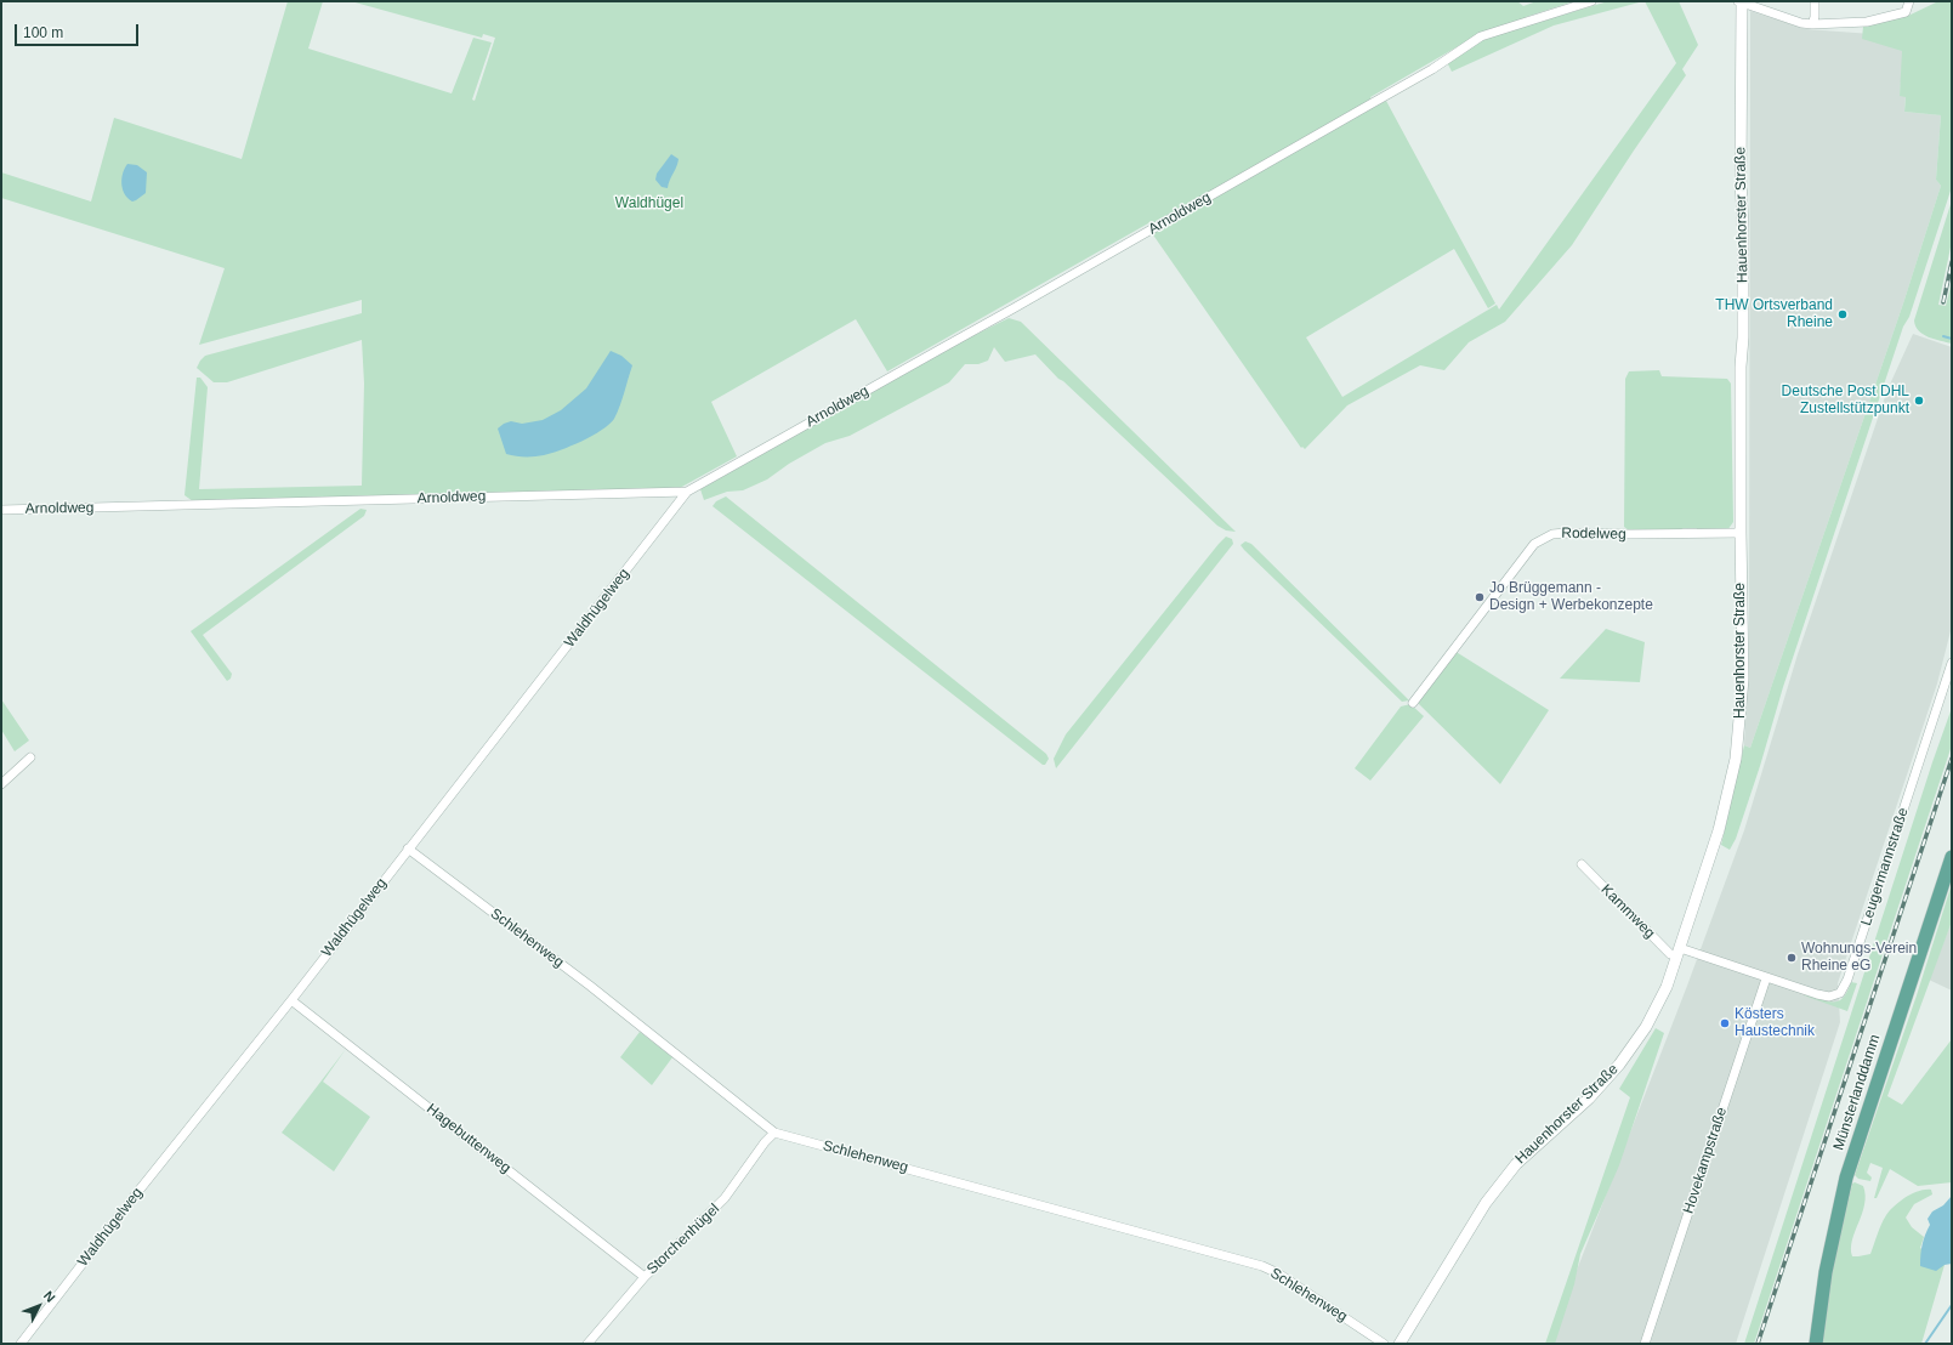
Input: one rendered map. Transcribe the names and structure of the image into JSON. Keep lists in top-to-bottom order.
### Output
{
  "streets": {
    "main road": ["Münsterlanddamm"],
    "street": [
      "Arnoldweg",
      "Hauenhorster Straße",
      "Rodelweg",
      "Waldhügelweg",
      "Leugermannstraße",
      "Kammweg",
      "Schlehenweg",
      "Hagebuttenweg",
      "Hovekampstraße",
      "Storchenhügel"
    ]
  },
  "crossings": [
    ["Arnoldweg", "Waldhügelweg"],
    ["Hauenhorster Straße", "Rodelweg"],
    ["Hauenhorster Straße", "Leugermannstraße"],
    ["Hauenhorster Straße", "Kammweg"],
    ["Waldhügelweg", "Schlehenweg"],
    ["Waldhügelweg", "Hagebuttenweg"],
    ["Leugermannstraße", "Kammweg"],
    ["Leugermannstraße", "Hovekampstraße"],
    ["Schlehenweg", "Storchenhügel"],
    ["Hagebuttenweg", "Storchenhügel"]
  ],
  "parks": ["Waldhügel"],
  "places": [
    "THW Ortsverband Rheine",
    "Deutsche Post DHL Zustellstützpunkt",
    "Jo Brüggemann - Design + Werbekonzepte",
    "Wohnungs-Verein Rheine eG",
    "Kösters Haustechnik"
  ],
  "scale_bar": "100 m",
  "north": "top right"
}
